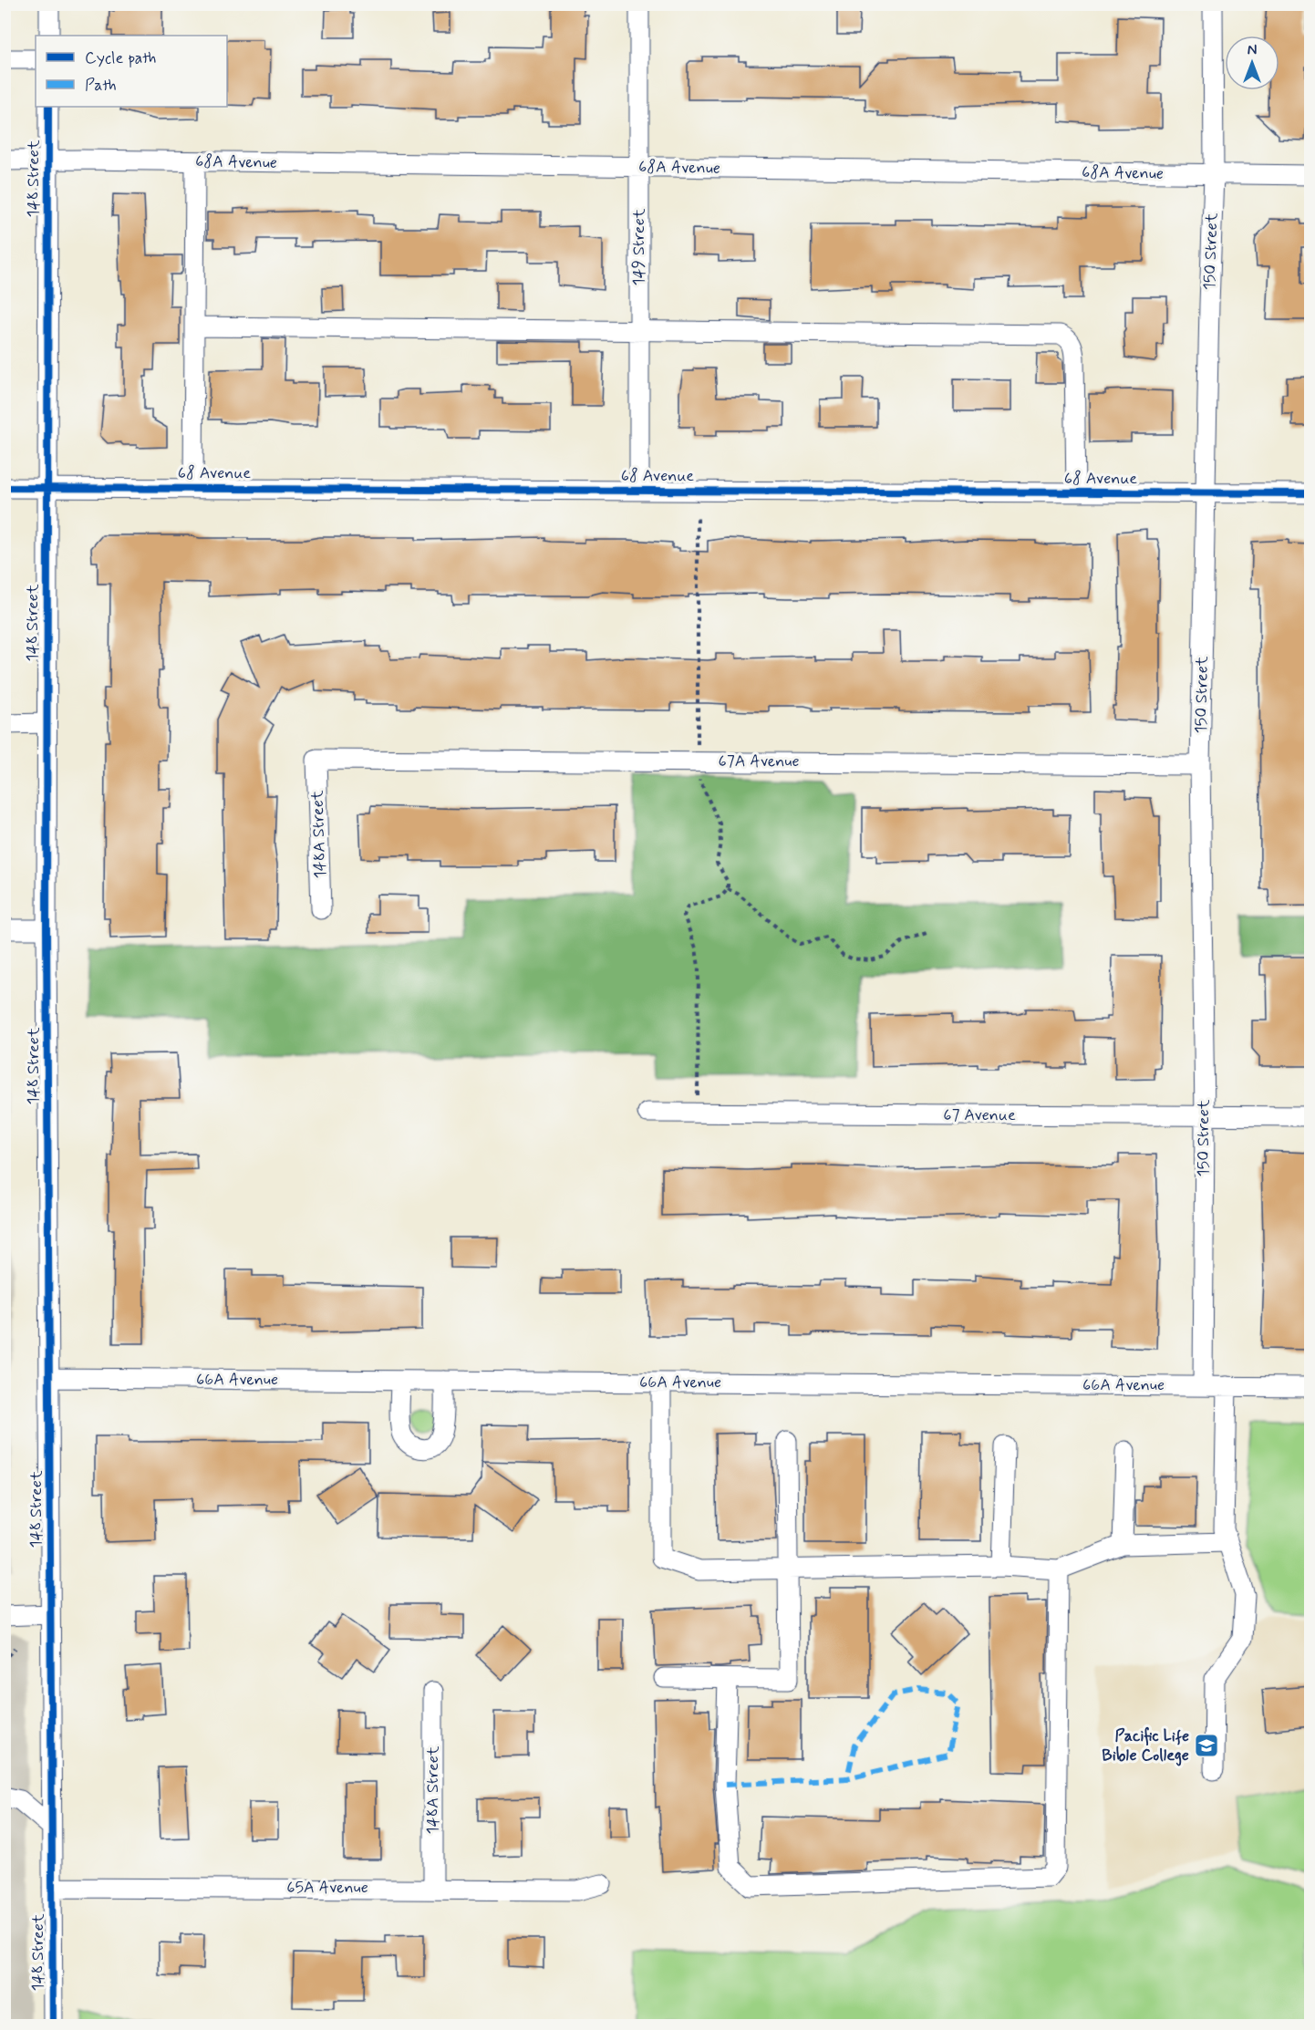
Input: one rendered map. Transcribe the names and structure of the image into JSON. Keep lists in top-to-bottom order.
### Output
{
  "streets": {
    "street": [
      "68A Avenue",
      "148 Street",
      "149 Street",
      "150 Street",
      "68 Avenue",
      "67A Avenue",
      "148A Street",
      "67 Avenue",
      "66A Avenue",
      "65A Avenue"
    ]
  },
  "crossings": [
    ["68A Avenue", "148 Street"],
    ["68A Avenue", "149 Street"],
    ["68A Avenue", "150 Street"],
    ["148 Street", "68 Avenue"],
    ["148 Street", "66A Avenue"],
    ["148 Street", "65A Avenue"],
    ["149 Street", "68 Avenue"],
    ["150 Street", "68 Avenue"],
    ["150 Street", "67A Avenue"],
    ["150 Street", "67 Avenue"],
    ["150 Street", "66A Avenue"],
    ["67A Avenue", "148A Street"],
    ["148A Street", "65A Avenue"]
  ],
  "places": {
    "school or university": ["Pacific Life Bible College"]
  },
  "legend": ["Cycle path", "Path"],
  "north": "top"
}
